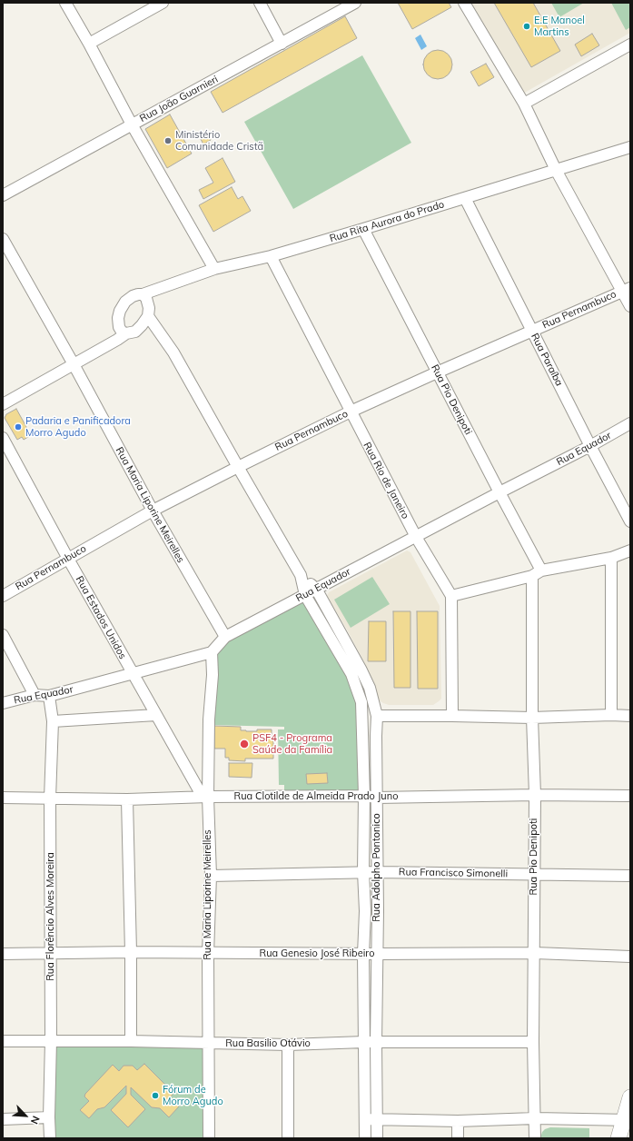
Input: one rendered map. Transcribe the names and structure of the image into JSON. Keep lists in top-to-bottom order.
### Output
{
  "streets": {
    "street": [
      "Rua João Guarnieri",
      "Rua Rita Aurora do Prado",
      "Rua Pernambuco",
      "Rua Paraíba",
      "Rua Pio Denipoti",
      "Rua Equador",
      "Rua Rio de Janeiro",
      "Rua Maria Liporine Meirelles",
      "Rua Estados Unidos",
      "Rua Clotilde de Almeida Prado Juno",
      "Rua Adolpho Pontonico",
      "Rua Francisco Simonelli",
      "Rua Florêncio Alves Moreira",
      "Rua Genesio José Ribeiro",
      "Rua Basilio Otávio"
    ]
  },
  "crossings": [
    ["Rua Rita Aurora do Prado", "Rua Paraíba"],
    ["Rua Rita Aurora do Prado", "Rua Pio Denipoti"],
    ["Rua Rita Aurora do Prado", "Rua Rio de Janeiro"],
    ["Rua Rita Aurora do Prado", "Rua Adolpho Pontonico"],
    ["Rua Pernambuco", "Rua Paraíba"],
    ["Rua Pernambuco", "Rua Pio Denipoti"],
    ["Rua Pernambuco", "Rua Rio de Janeiro"],
    ["Rua Pernambuco", "Rua Maria Liporine Meirelles"],
    ["Rua Pernambuco", "Rua Estados Unidos"],
    ["Rua Pernambuco", "Rua Adolpho Pontonico"],
    ["Rua Paraíba", "Rua Equador"],
    ["Rua Pio Denipoti", "Rua Equador"],
    ["Rua Pio Denipoti", "Rua Clotilde de Almeida Prado Juno"],
    ["Rua Pio Denipoti", "Rua Francisco Simonelli"],
    ["Rua Pio Denipoti", "Rua Genesio José Ribeiro"],
    ["Rua Pio Denipoti", "Rua Basilio Otávio"],
    ["Rua Equador", "Rua Rio de Janeiro"],
    ["Rua Equador", "Rua Maria Liporine Meirelles"],
    ["Rua Equador", "Rua Estados Unidos"],
    ["Rua Equador", "Rua Adolpho Pontonico"],
    ["Rua Equador", "Rua Florêncio Alves Moreira"],
    ["Rua Maria Liporine Meirelles", "Rua Estados Unidos"],
    ["Rua Maria Liporine Meirelles", "Rua Clotilde de Almeida Prado Juno"],
    ["Rua Maria Liporine Meirelles", "Rua Francisco Simonelli"],
    ["Rua Maria Liporine Meirelles", "Rua Genesio José Ribeiro"],
    ["Rua Maria Liporine Meirelles", "Rua Basilio Otávio"],
    ["Rua Estados Unidos", "Rua Clotilde de Almeida Prado Juno"],
    ["Rua Clotilde de Almeida Prado Juno", "Rua Adolpho Pontonico"],
    ["Rua Clotilde de Almeida Prado Juno", "Rua Florêncio Alves Moreira"],
    ["Rua Adolpho Pontonico", "Rua Francisco Simonelli"],
    ["Rua Adolpho Pontonico", "Rua Genesio José Ribeiro"],
    ["Rua Adolpho Pontonico", "Rua Basilio Otávio"],
    ["Rua Florêncio Alves Moreira", "Rua Genesio José Ribeiro"],
    ["Rua Florêncio Alves Moreira", "Rua Basilio Otávio"]
  ],
  "places": [
    "E.E Manoel Martins",
    "Ministério Comunidade Cristã",
    "Padaria e Panificadora Morro Agudo",
    "PSF4 - Programa Saúde da Família",
    "Fórum de Morro Agudo"
  ],
  "north": "bottom right"
}
